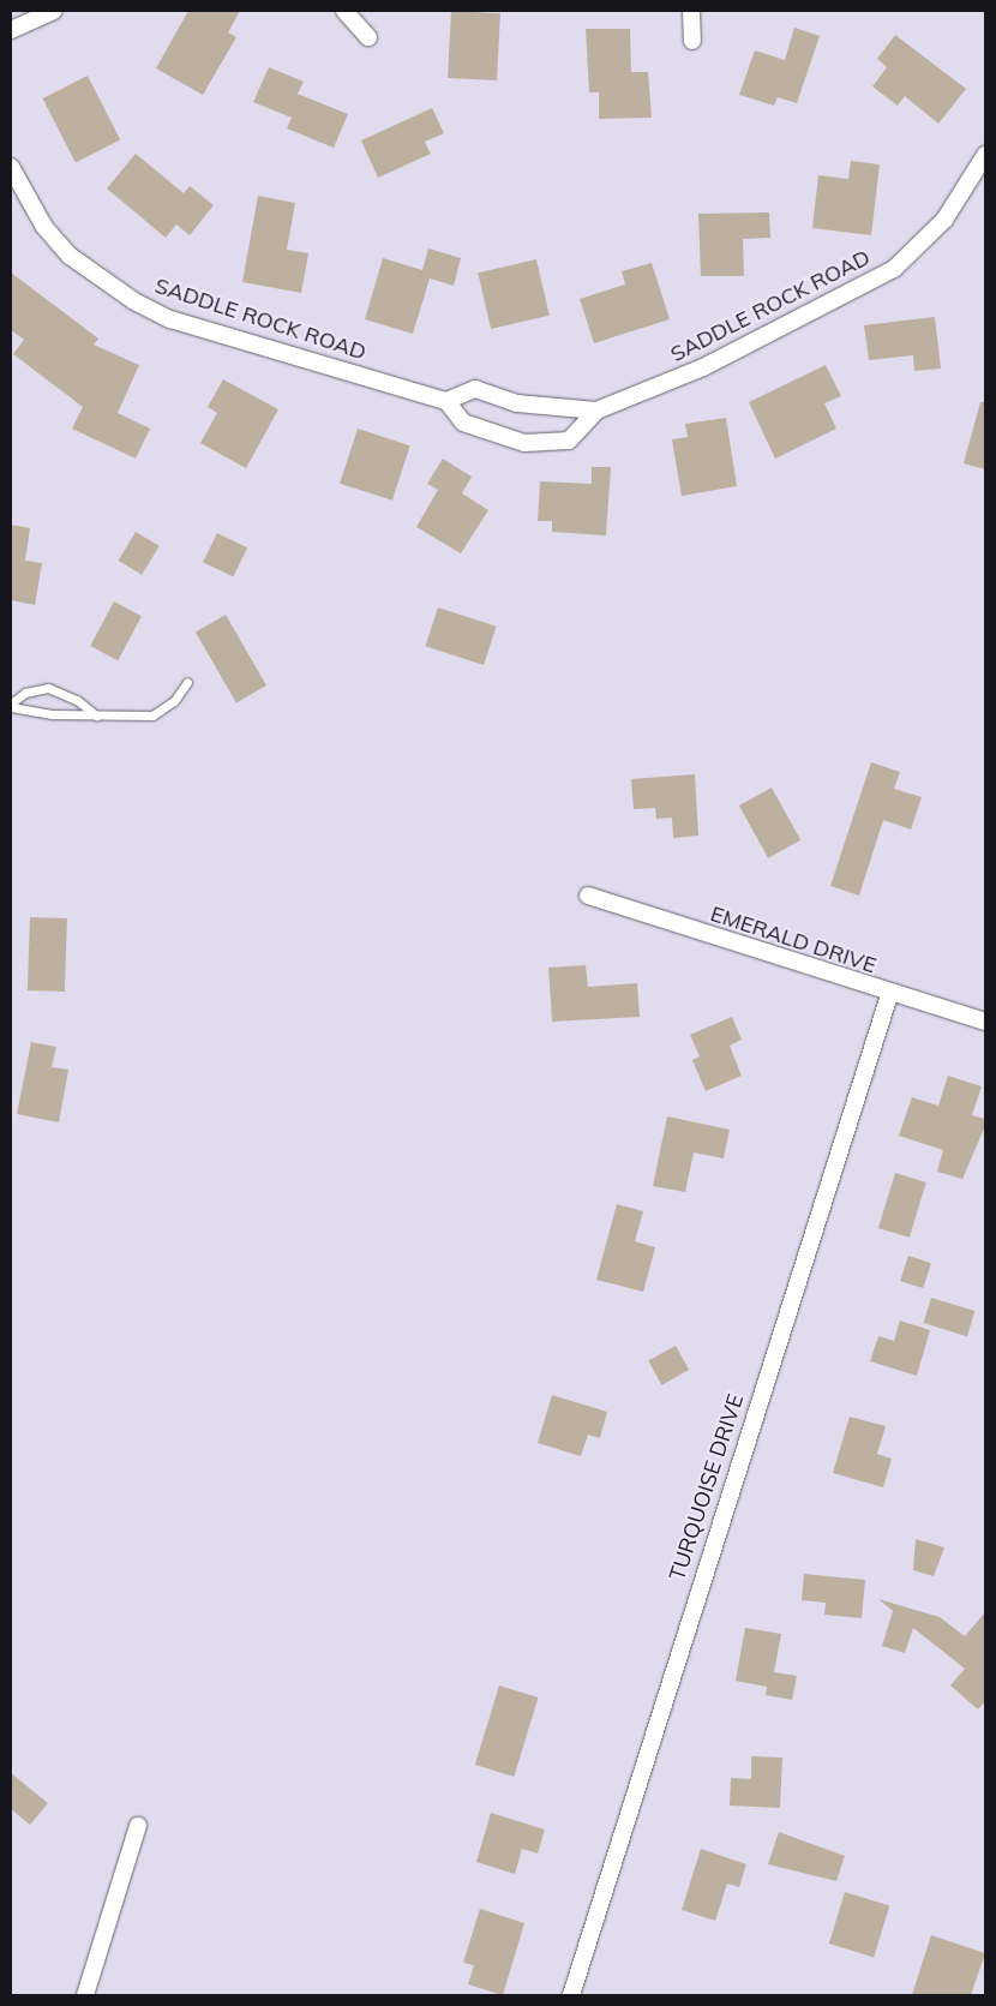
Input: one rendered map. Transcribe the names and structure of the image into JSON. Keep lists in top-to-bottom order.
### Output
{
  "streets": {
    "street": ["SADDLE ROCK ROAD", "EMERALD DRIVE", "TURQUOISE DRIVE"]
  },
  "crossings": [
    ["EMERALD DRIVE", "TURQUOISE DRIVE"]
  ]
}
